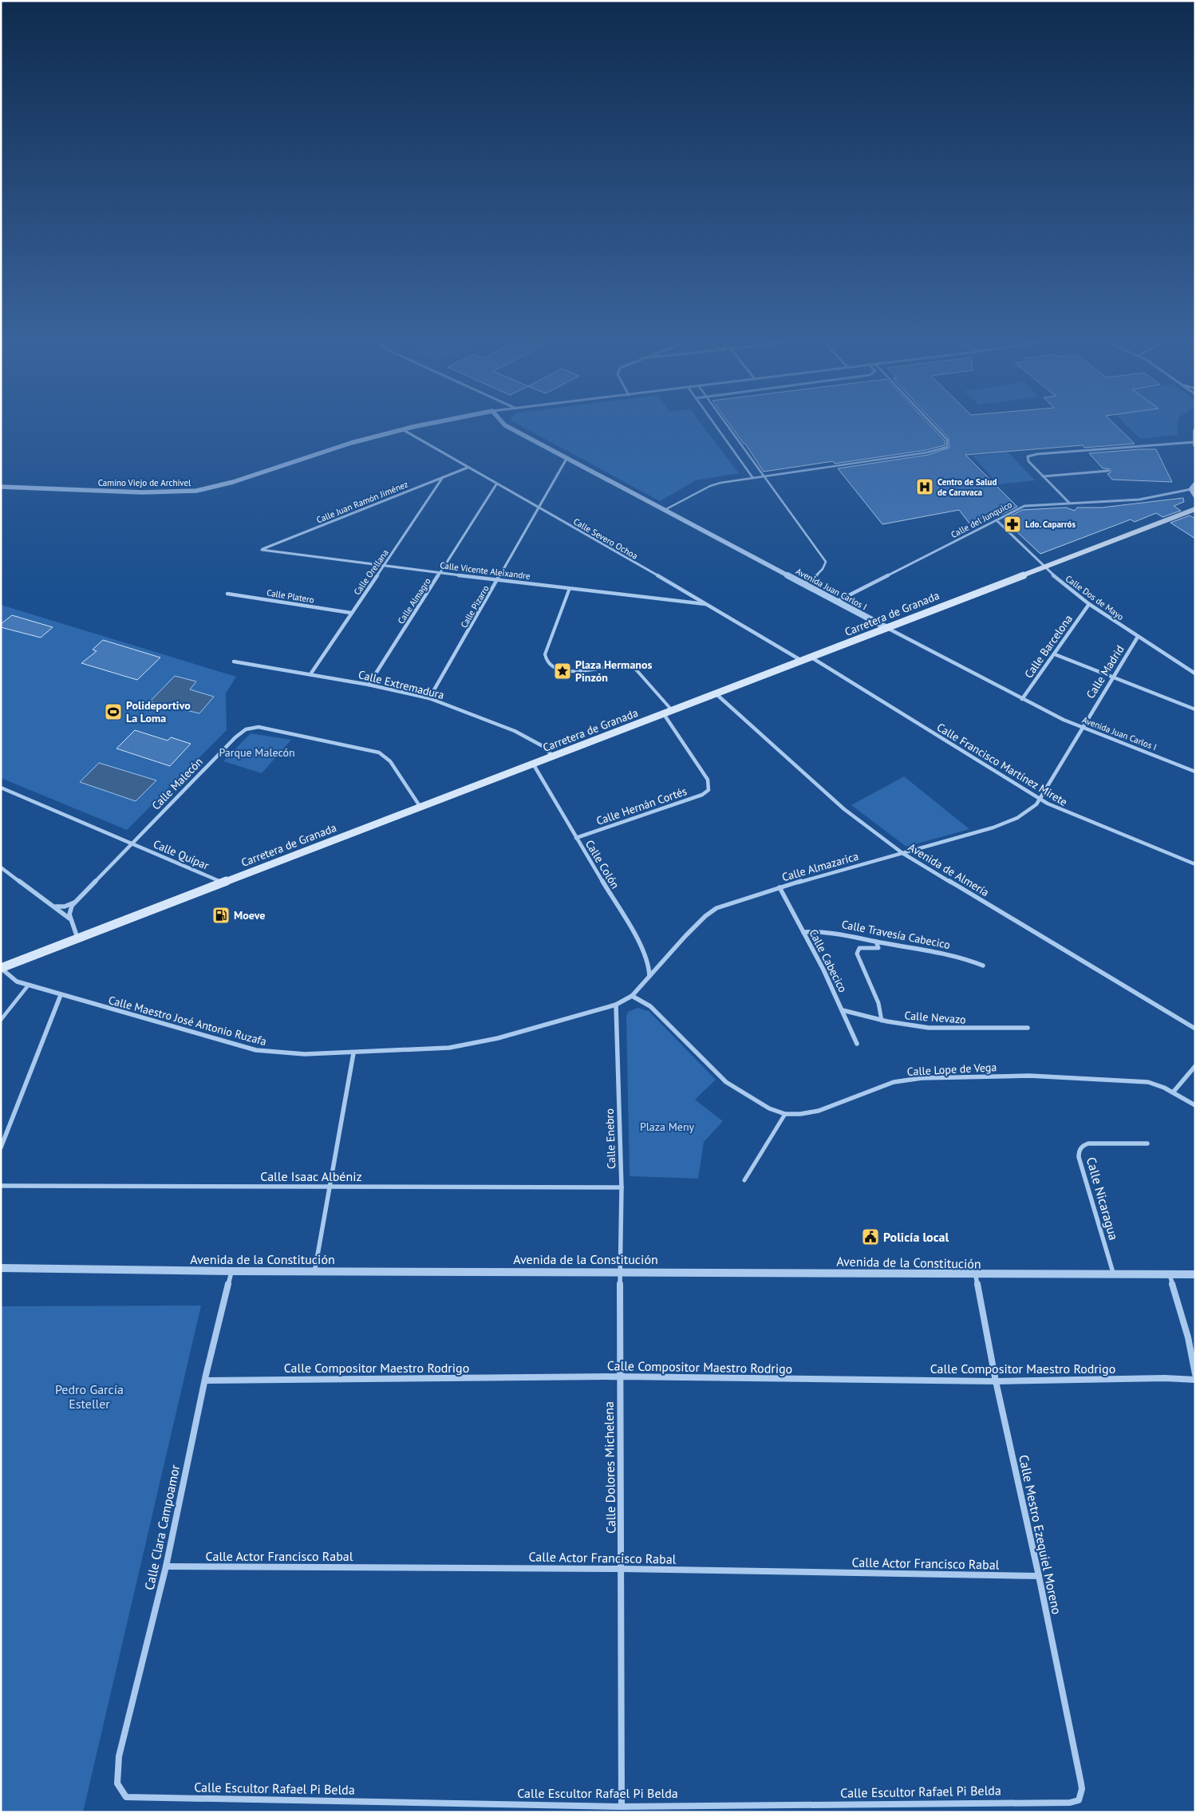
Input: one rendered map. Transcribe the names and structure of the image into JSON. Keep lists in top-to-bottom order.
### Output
{
  "streets": {
    "main road": ["Carretera de Granada"],
    "street": [
      "Camino Viejo de Archivel",
      "Calle Juan Ramón Jiménez",
      "Calle del Junquico",
      "Calle Severo Ochoa",
      "Calle Vicente Aleixandre",
      "Calle Orellana",
      "Avenida Juan Carlos I",
      "Calle Platero",
      "Calle Dos de Mayo",
      "Calle Almagro",
      "Calle Pizarro",
      "Calle Barcelona",
      "Calle Madrid",
      "Calle Extremadura",
      "Calle Francisco Martínez Mirete",
      "Calle Malecón",
      "Calle Hernán Cortés",
      "Calle Quípar",
      "Calle Colón",
      "Calle Almazarica",
      "Avenida de Almería",
      "Calle Travesía Cabecico",
      "Calle Cabecico",
      "Calle Nevazo",
      "Calle Maestro José Antonio Ruzafa",
      "Calle Lope de Vega",
      "Calle Enebro",
      "Calle Isaac Albéniz",
      "Calle Nicaragua",
      "Avenida de la Constitución",
      "Calle Compositor Maestro Rodrigo",
      "Calle Dolores Michelena",
      "Calle Clara Campoamor",
      "Calle Mestro Ezequiel Moreno",
      "Calle Actor Francisco Rabal",
      "Calle Escultor Rafael Pi Belda"
    ]
  },
  "crossings": [
    ["Camino Viejo de Archivel", "Calle Severo Ochoa"],
    ["Calle Juan Ramón Jiménez", "Calle Severo Ochoa"],
    ["Calle Juan Ramón Jiménez", "Calle Vicente Aleixandre"],
    ["Calle Juan Ramón Jiménez", "Calle Orellana"],
    ["Calle del Junquico", "Avenida Juan Carlos I"],
    ["Calle del Junquico", "Calle Dos de Mayo"],
    ["Calle Severo Ochoa", "Calle Vicente Aleixandre"],
    ["Calle Severo Ochoa", "Calle Almagro"],
    ["Calle Severo Ochoa", "Calle Pizarro"],
    ["Calle Severo Ochoa", "Carretera de Granada"],
    ["Calle Vicente Aleixandre", "Calle Orellana"],
    ["Calle Vicente Aleixandre", "Calle Almagro"],
    ["Calle Vicente Aleixandre", "Calle Pizarro"],
    ["Calle Orellana", "Calle Platero"],
    ["Calle Orellana", "Calle Extremadura"],
    ["Avenida Juan Carlos I", "Calle Pizarro"],
    ["Avenida Juan Carlos I", "Carretera de Granada"],
    ["Avenida Juan Carlos I", "Calle Barcelona"],
    ["Avenida Juan Carlos I", "Calle Madrid"],
    ["Calle Dos de Mayo", "Carretera de Granada"],
    ["Calle Dos de Mayo", "Calle Barcelona"],
    ["Calle Dos de Mayo", "Calle Madrid"],
    ["Calle Almagro", "Calle Extremadura"],
    ["Calle Pizarro", "Calle Extremadura"],
    ["Carretera de Granada", "Calle Extremadura"],
    ["Carretera de Granada", "Calle Francisco Martínez Mirete"],
    ["Carretera de Granada", "Calle Malecón"],
    ["Carretera de Granada", "Calle Hernán Cortés"],
    ["Carretera de Granada", "Calle Quípar"],
    ["Carretera de Granada", "Calle Colón"],
    ["Carretera de Granada", "Avenida de Almería"],
    ["Carretera de Granada", "Calle Maestro José Antonio Ruzafa"],
    ["Calle Madrid", "Calle Francisco Martínez Mirete"],
    ["Calle Madrid", "Calle Almazarica"],
    ["Calle Francisco Martínez Mirete", "Calle Almazarica"],
    ["Calle Malecón", "Calle Quípar"],
    ["Calle Hernán Cortés", "Calle Colón"],
    ["Calle Colón", "Calle Almazarica"],
    ["Calle Almazarica", "Avenida de Almería"],
    ["Calle Almazarica", "Calle Cabecico"],
    ["Calle Almazarica", "Calle Maestro José Antonio Ruzafa"],
    ["Calle Almazarica", "Calle Lope de Vega"],
    ["Calle Travesía Cabecico", "Calle Cabecico"],
    ["Calle Cabecico", "Calle Nevazo"],
    ["Calle Maestro José Antonio Ruzafa", "Calle Lope de Vega"],
    ["Calle Maestro José Antonio Ruzafa", "Calle Enebro"],
    ["Calle Enebro", "Calle Isaac Albéniz"],
    ["Calle Enebro", "Avenida de la Constitución"],
    ["Calle Enebro", "Calle Dolores Michelena"],
    ["Calle Nicaragua", "Avenida de la Constitución"],
    ["Avenida de la Constitución", "Calle Dolores Michelena"],
    ["Avenida de la Constitución", "Calle Clara Campoamor"],
    ["Avenida de la Constitución", "Calle Mestro Ezequiel Moreno"],
    ["Calle Compositor Maestro Rodrigo", "Calle Dolores Michelena"],
    ["Calle Compositor Maestro Rodrigo", "Calle Clara Campoamor"],
    ["Calle Compositor Maestro Rodrigo", "Calle Mestro Ezequiel Moreno"],
    ["Calle Dolores Michelena", "Calle Actor Francisco Rabal"],
    ["Calle Dolores Michelena", "Calle Escultor Rafael Pi Belda"],
    ["Calle Clara Campoamor", "Calle Actor Francisco Rabal"],
    ["Calle Clara Campoamor", "Calle Escultor Rafael Pi Belda"],
    ["Calle Mestro Ezequiel Moreno", "Calle Actor Francisco Rabal"],
    ["Calle Mestro Ezequiel Moreno", "Calle Escultor Rafael Pi Belda"]
  ],
  "parks": ["Parque Malecón", "Plaza Meny", "Pedro García Esteller"],
  "places": {
    "hospital": ["Centro de Salud de Caravaca"],
    "pharmacy": ["Ldo. Caparrós"],
    "place": ["Plaza Hermanos Pinzón"],
    "sports": ["Polideportivo La Loma"],
    "fuel station": ["Moeve"],
    "public building": ["Policía local"]
  }
}
